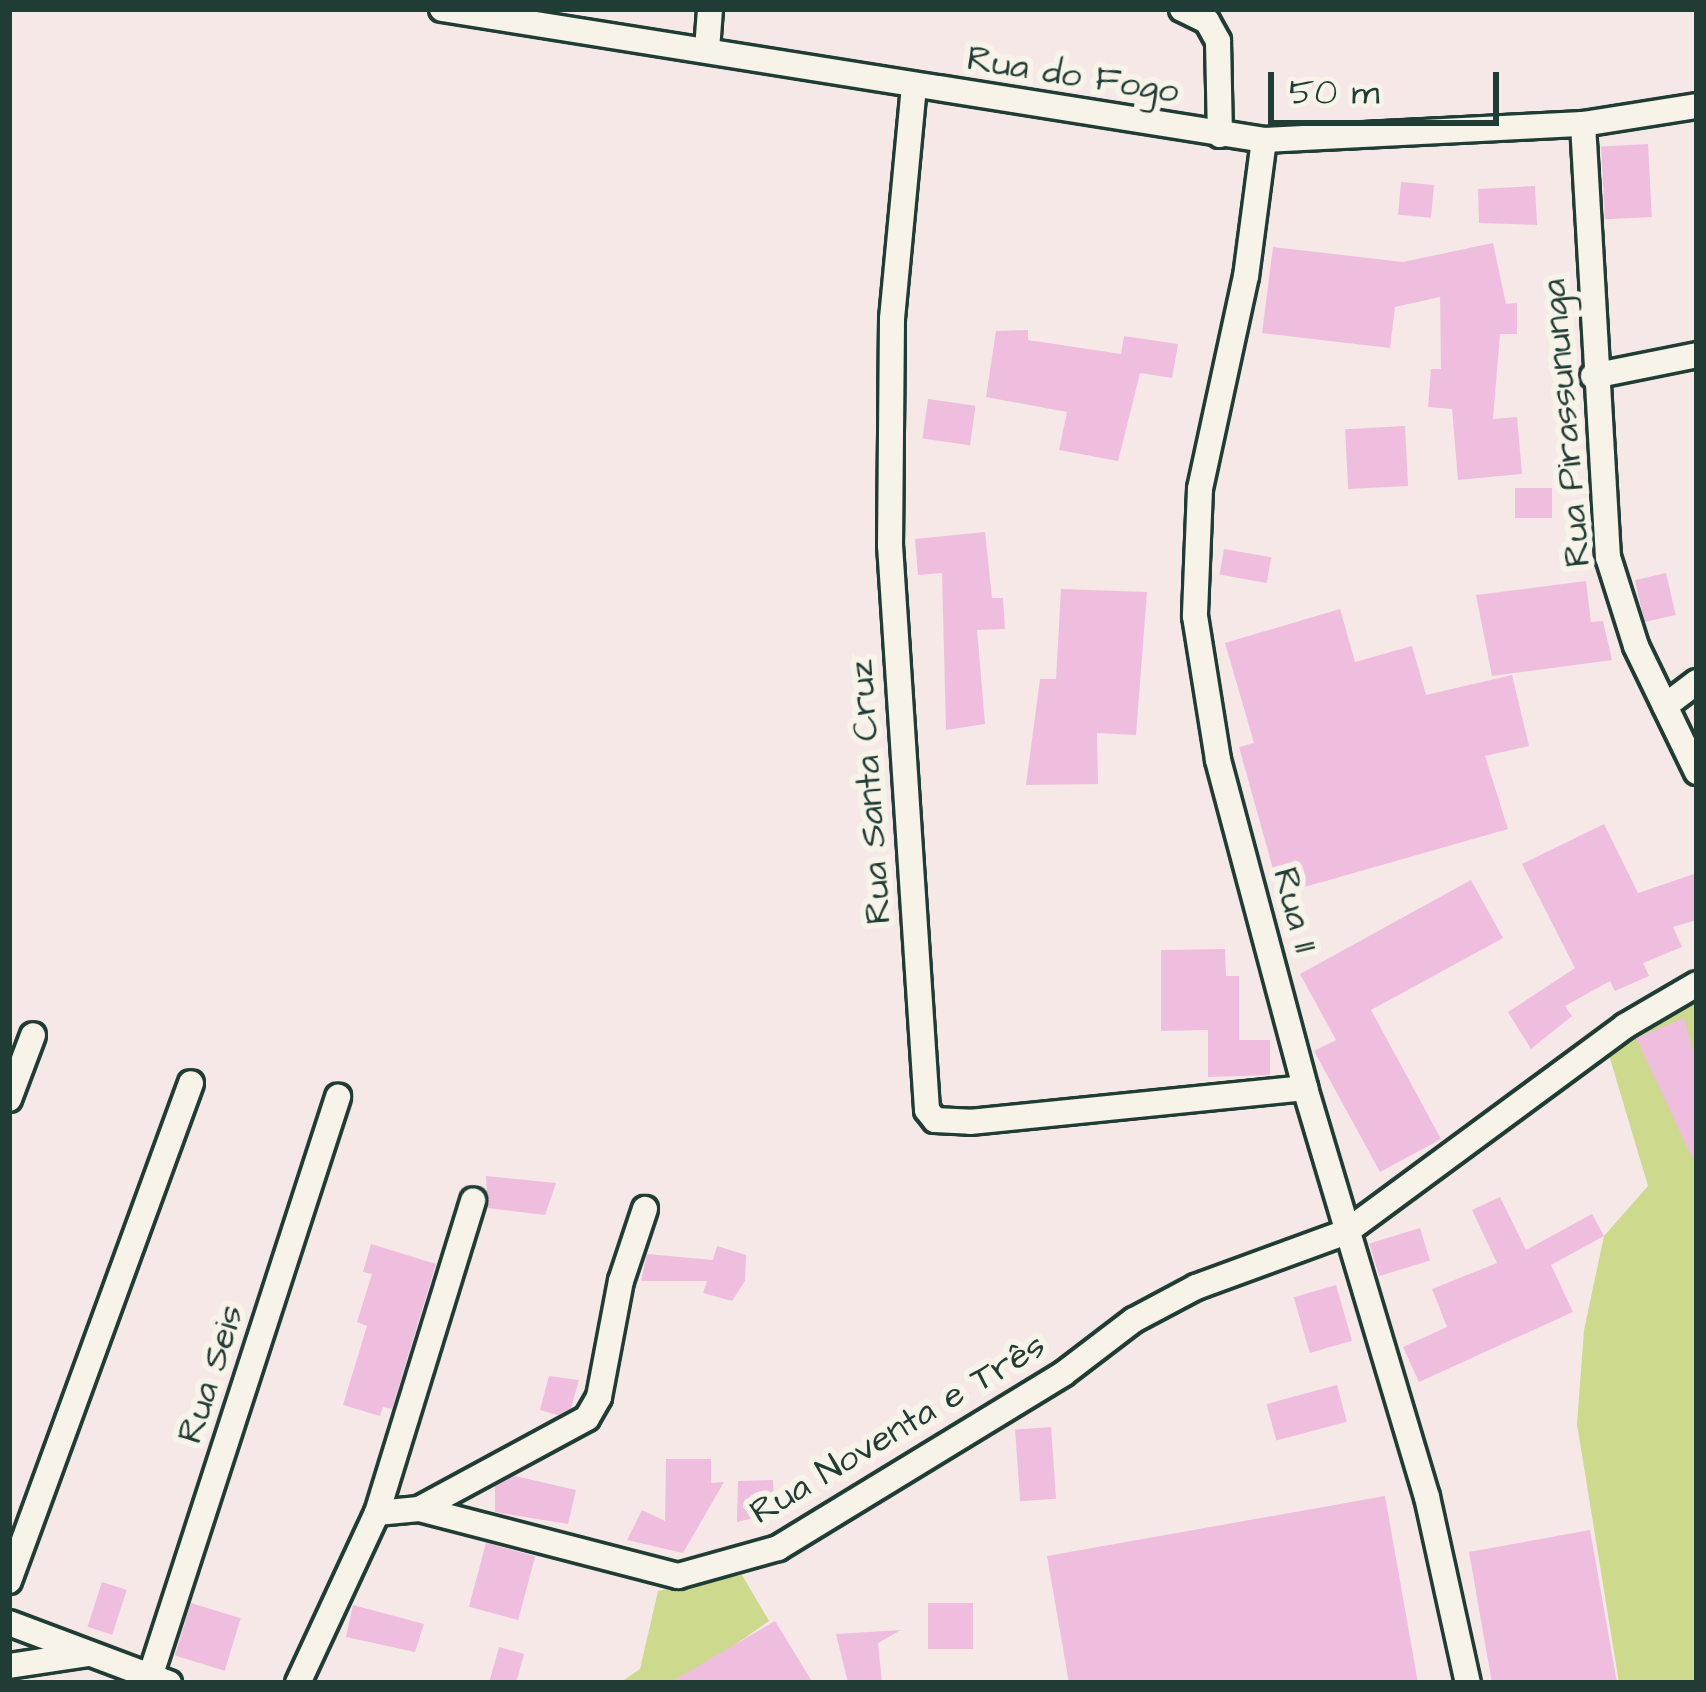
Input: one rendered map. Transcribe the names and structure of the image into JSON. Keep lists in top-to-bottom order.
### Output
{
  "streets": {
    "street": [
      "Rua do Fogo",
      "Rua Pirassununga",
      "Rua Santa Cruz",
      "Rua 11",
      "Rua Seis",
      "Rua Noventa e Três"
    ]
  },
  "crossings": [
    ["Rua do Fogo", "Rua Pirassununga"],
    ["Rua do Fogo", "Rua Santa Cruz"],
    ["Rua do Fogo", "Rua 11"],
    ["Rua Santa Cruz", "Rua 11"],
    ["Rua 11", "Rua Noventa e Três"]
  ],
  "scale_bar": "50 m"
}
